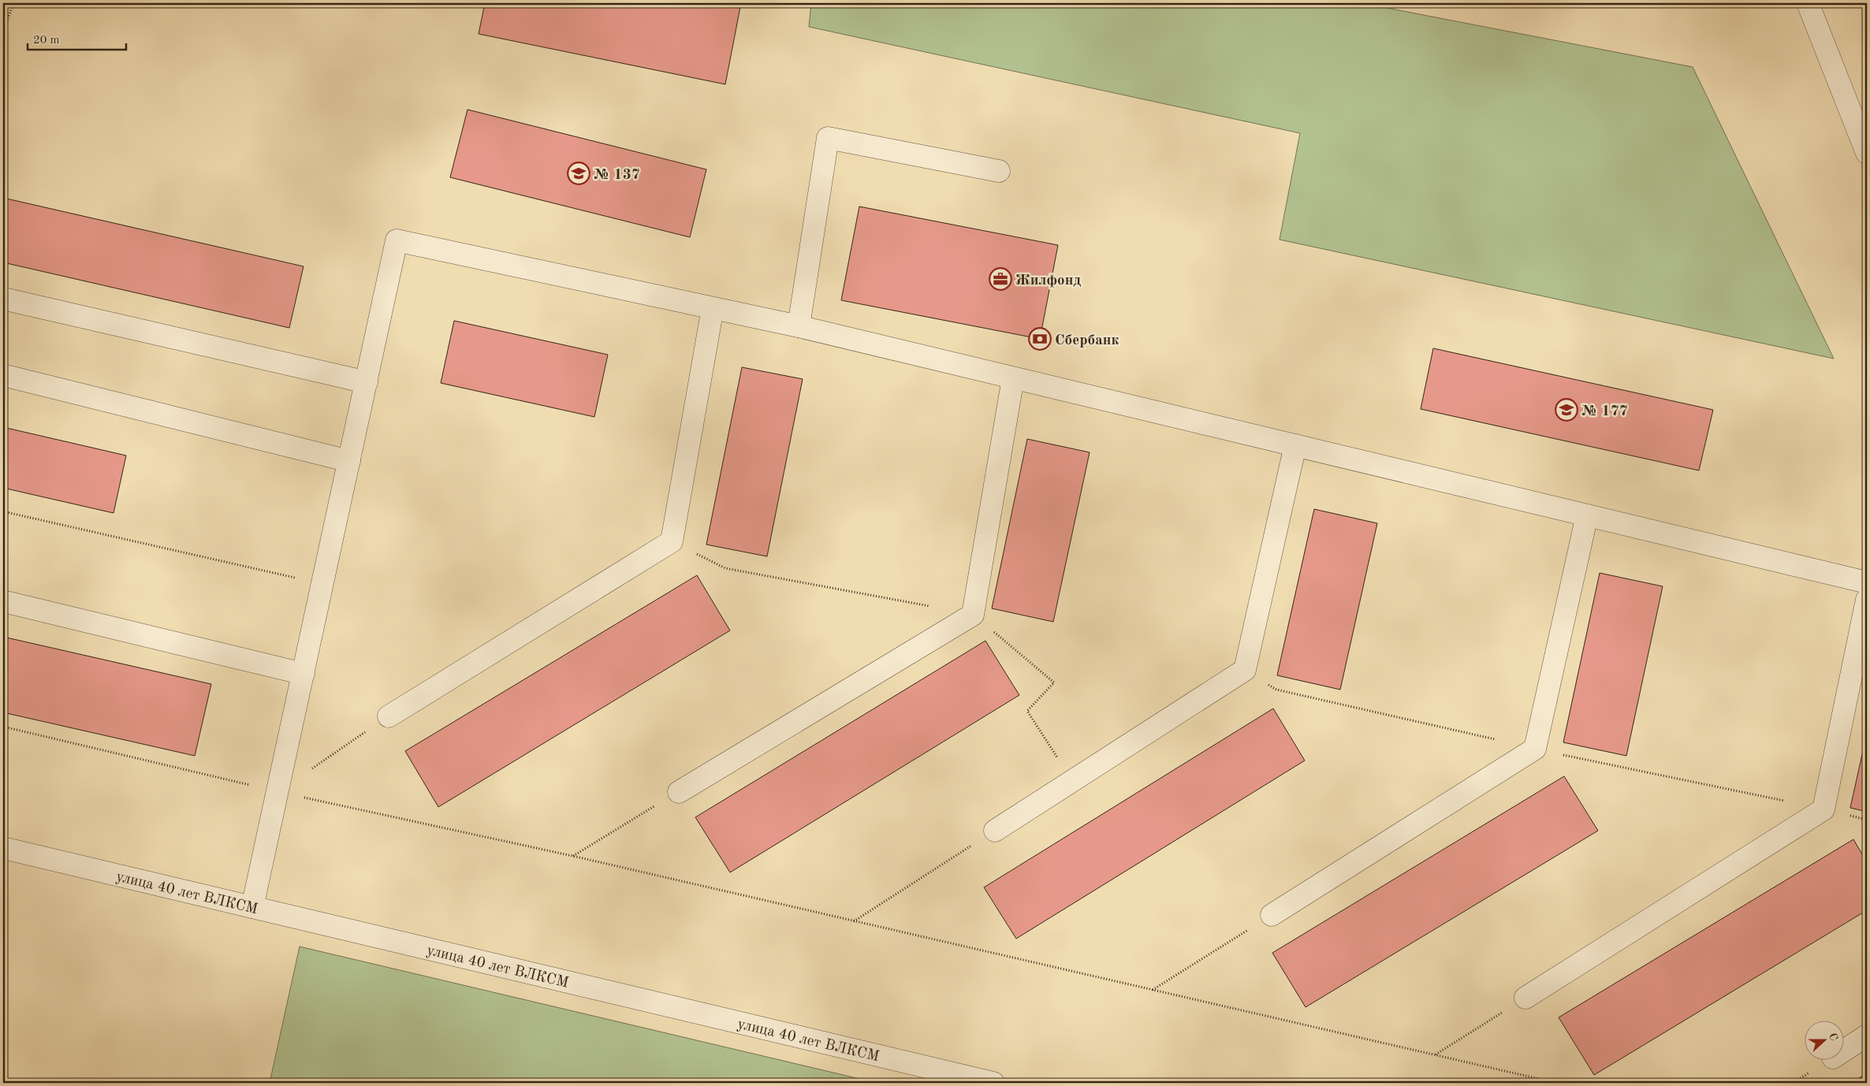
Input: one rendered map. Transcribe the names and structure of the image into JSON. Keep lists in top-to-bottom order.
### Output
{
  "streets": {
    "street": ["улица 40 лет ВЛКСМ"]
  },
  "places": {
    "school or university": ["№ 137", "№ 177"],
    "office": ["Жилфонд"],
    "bank": ["Сбербанк"]
  },
  "scale_bar": "20 m",
  "north": "right"
}
